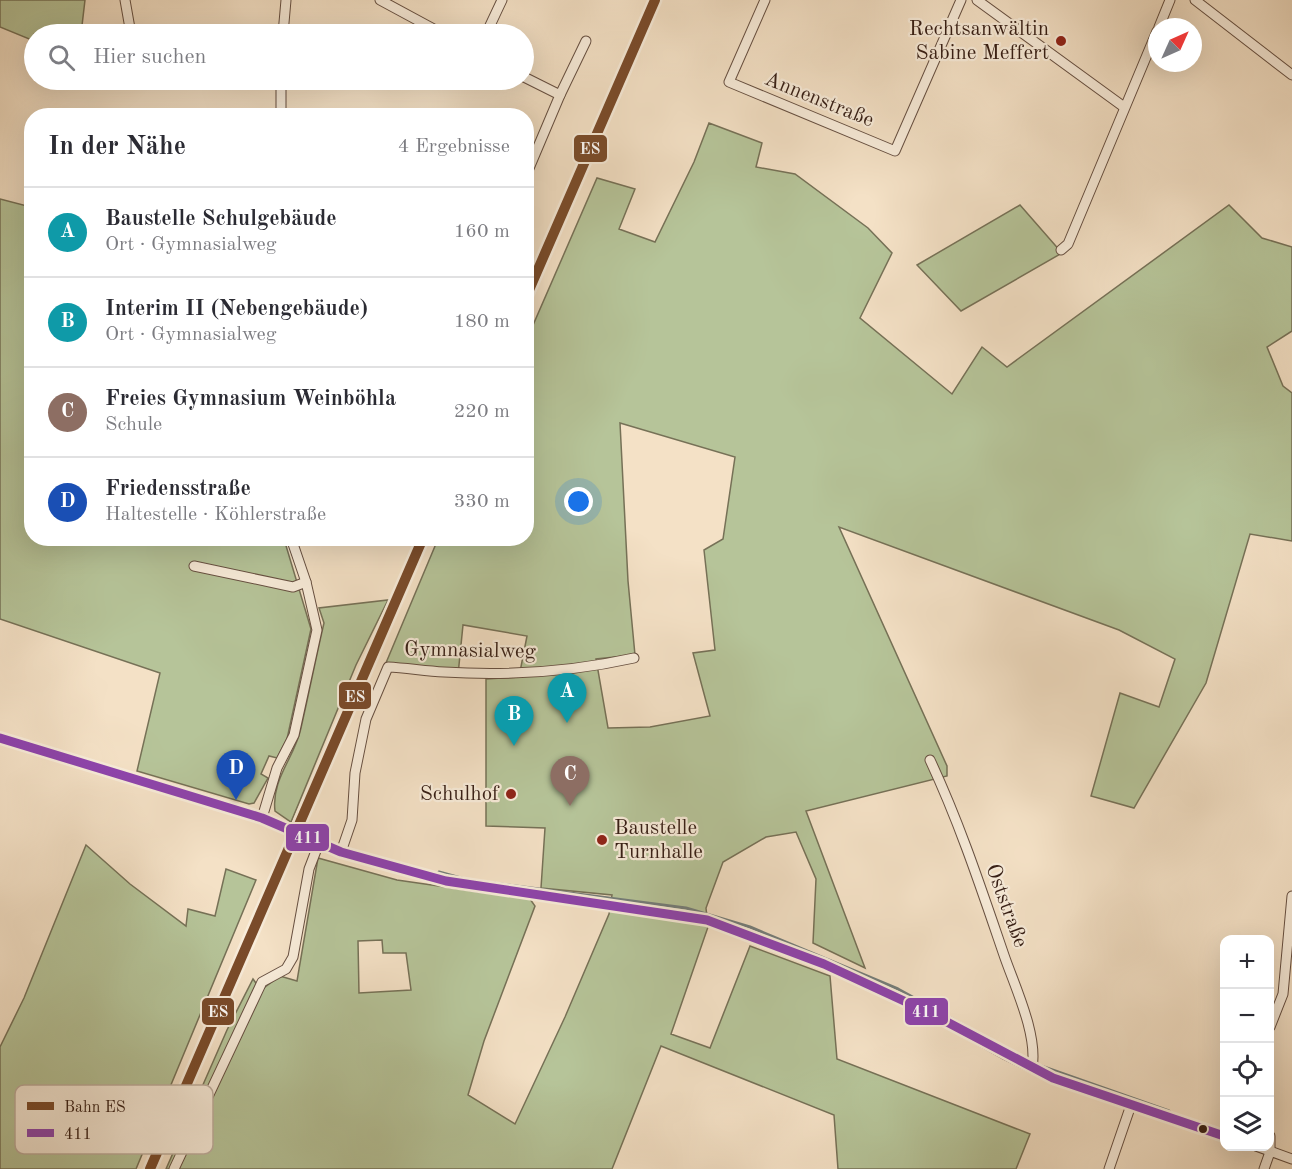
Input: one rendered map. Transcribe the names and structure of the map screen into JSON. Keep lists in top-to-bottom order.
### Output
{
  "streets": {
    "street": ["Annenstraße", "Gymnasialweg", "Oststraße"]
  },
  "places": ["Rechtsanwältin Sabine Meffert", "Schulhof", "Baustelle Turnhalle"],
  "lines": ["rail line ES", "transit line 411"],
  "legend": ["Bahn ES", "411"],
  "north": "top right",
  "page": {
    "search": "Hier suchen",
    "heading": ["In der Nähe", "4 Ergebnisse"],
    "list": [
      {
        "mark": "A",
        "name": "Baustelle Schulgebäude",
        "note": "Ort · Gymnasialweg",
        "value": "160 m"
      },
      {
        "mark": "B",
        "name": "Interim II (Nebengebäude)",
        "note": "Ort · Gymnasialweg",
        "value": "180 m"
      },
      {
        "mark": "C",
        "name": "Freies Gymnasium Weinböhla",
        "note": "Schule",
        "value": "220 m"
      },
      {
        "mark": "D",
        "name": "Friedensstraße",
        "note": "Haltestelle · Köhlerstraße",
        "value": "330 m"
      }
    ],
    "pins": [
      "A",
      "B",
      "D",
      "C"
    ],
    "map_buttons": ["+", "−"]
  }
}
